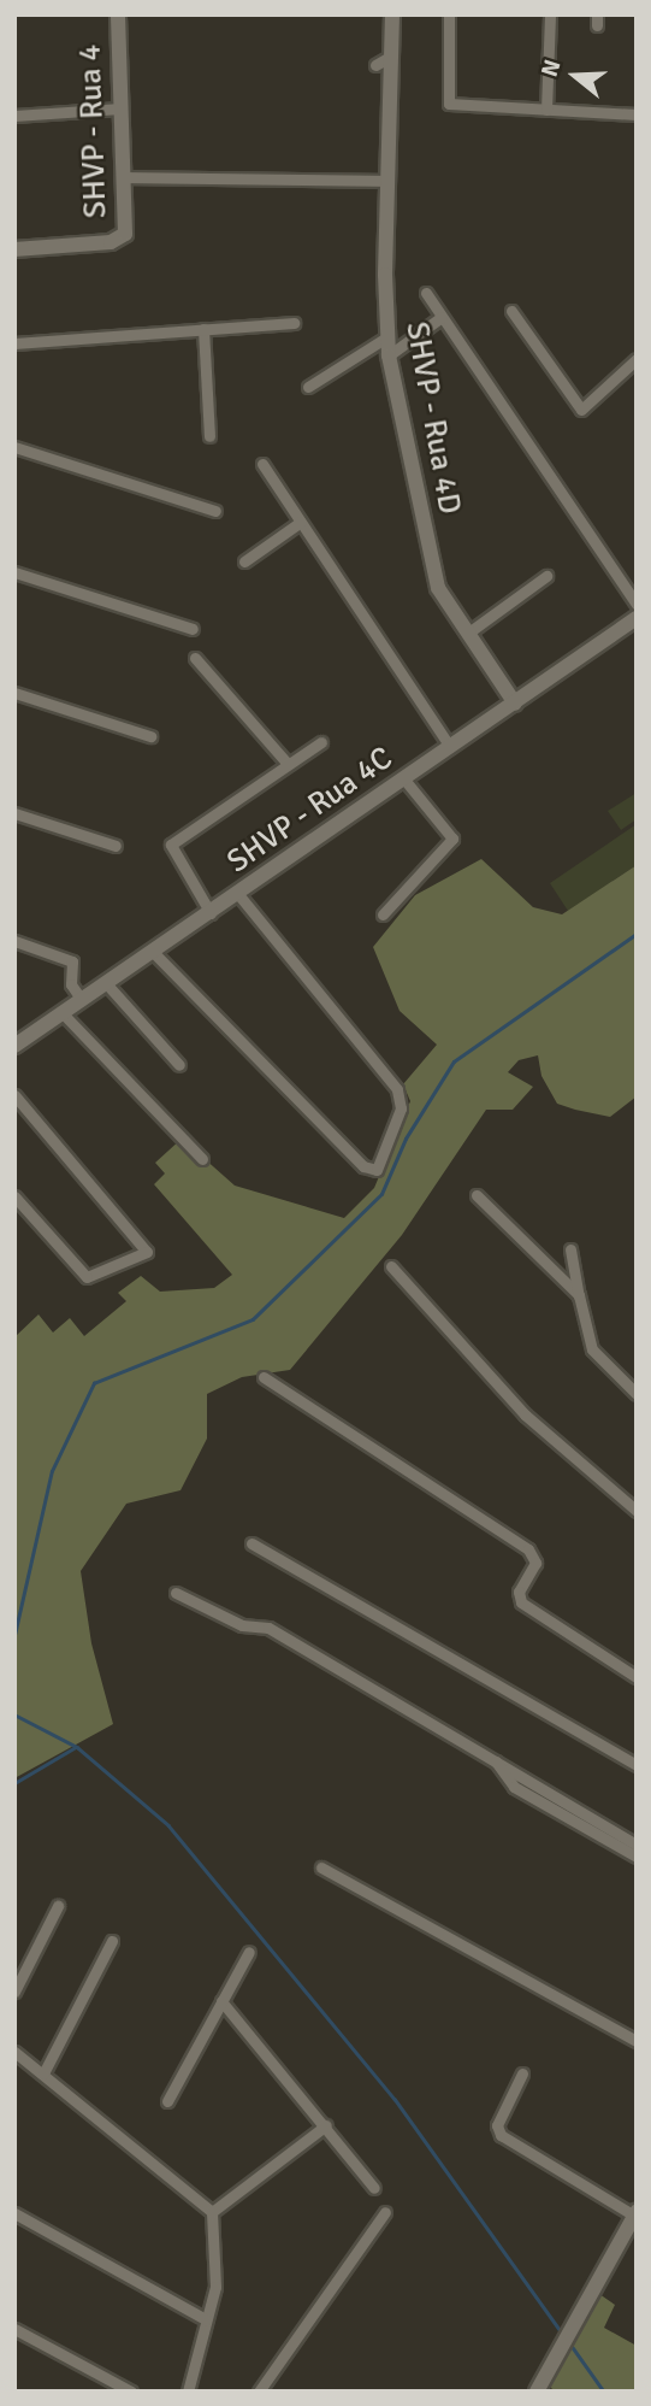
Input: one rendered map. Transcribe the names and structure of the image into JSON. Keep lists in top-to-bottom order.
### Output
{
  "streets": {
    "street": ["SHVP - Rua 4", "SHVP - Rua 4D", "SHVP - Rua 4C"]
  },
  "crossings": [
    ["SHVP - Rua 4D", "SHVP - Rua 4C"]
  ],
  "north": "left"
}
